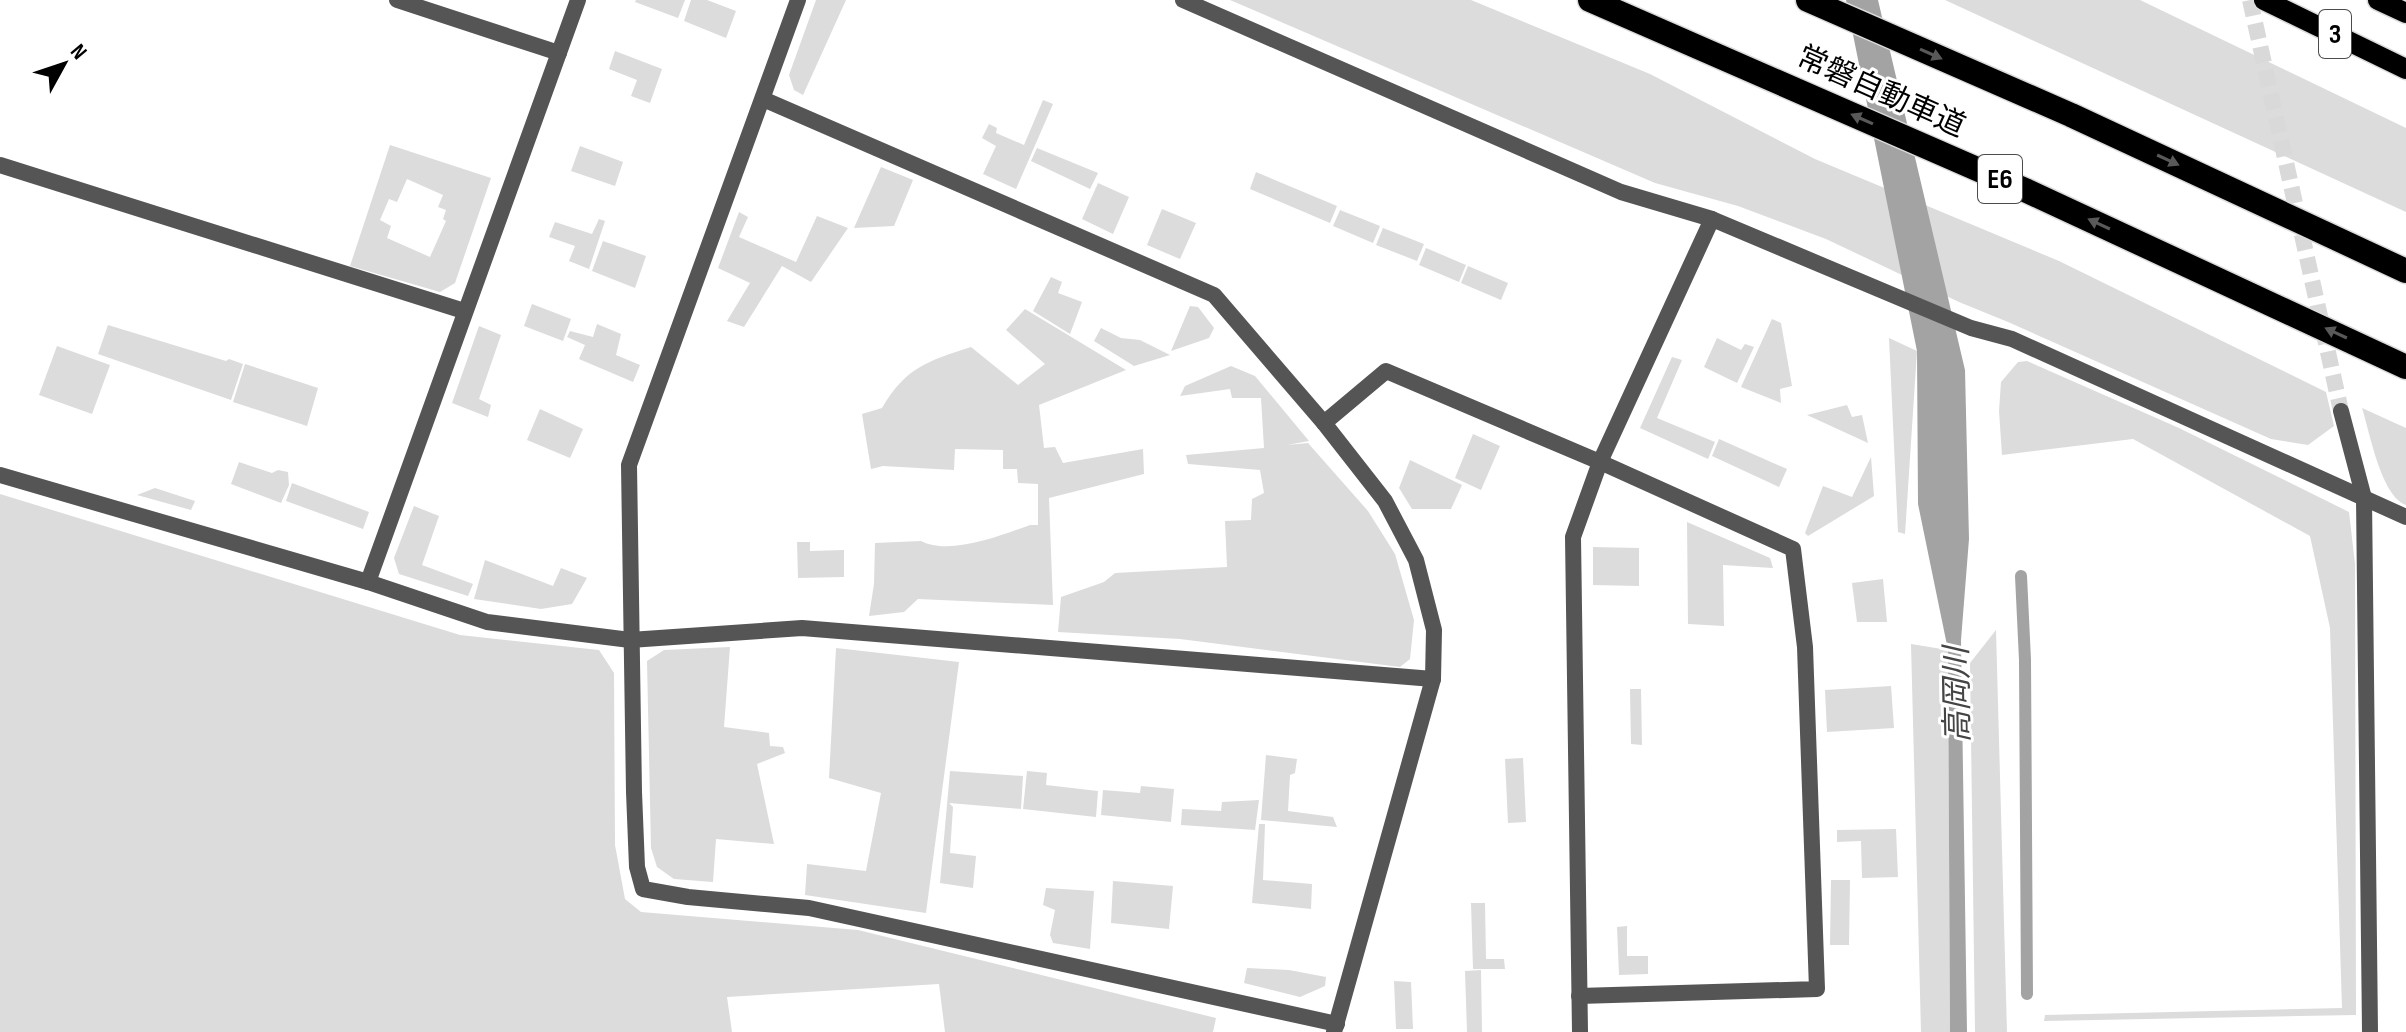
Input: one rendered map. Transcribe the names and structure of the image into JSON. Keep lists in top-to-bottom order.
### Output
{
  "streets": {
    "highway": ["常磐自動車道", "E6"],
    "main road": ["3"]
  },
  "water": ["高岡川"],
  "north": "top right"
}
